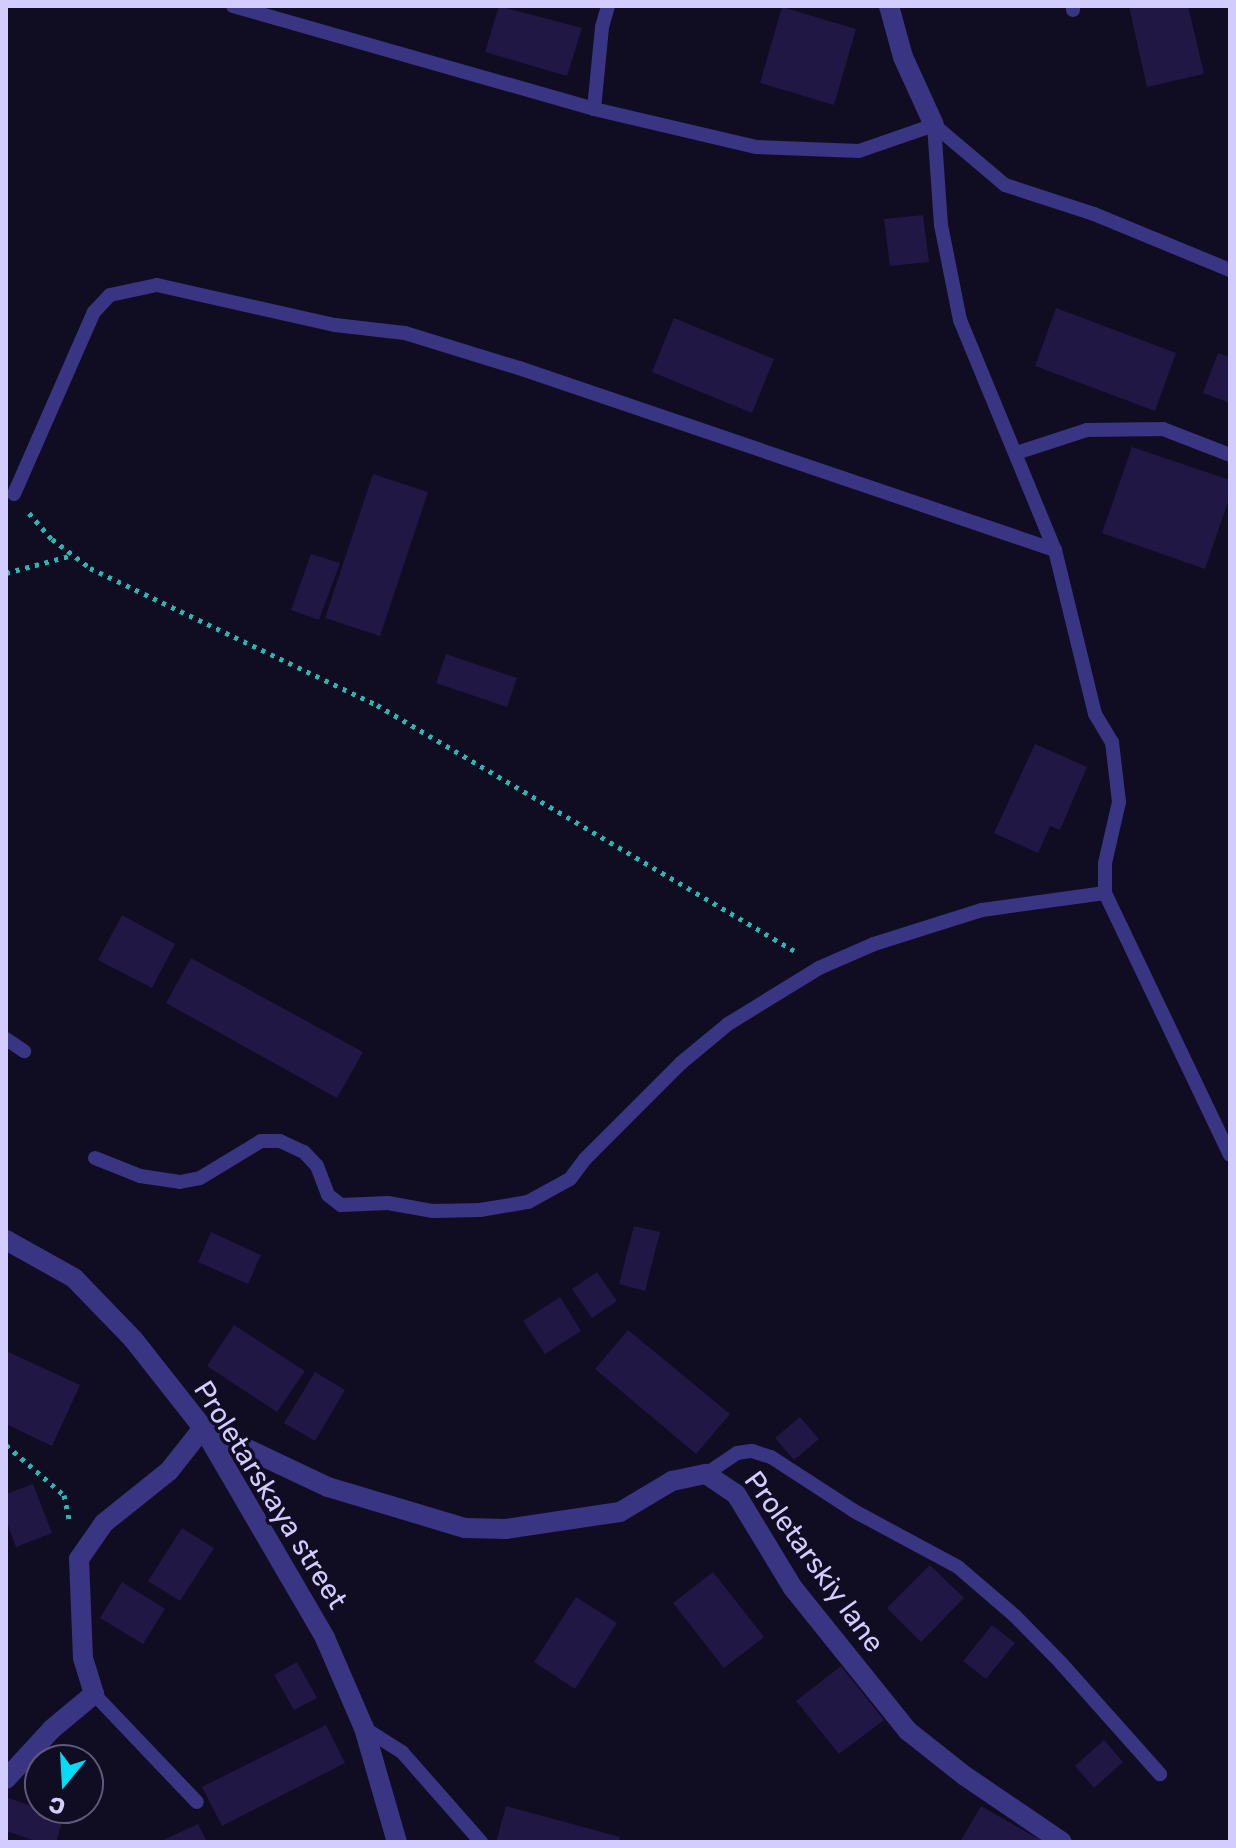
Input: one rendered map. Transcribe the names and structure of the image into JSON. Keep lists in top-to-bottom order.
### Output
{
  "streets": {
    "street": ["Proletarskaya street", "Proletarskiy lane"]
  },
  "crossings": [
    ["Proletarskaya street", "Proletarskiy lane"]
  ],
  "north": "bottom"
}
